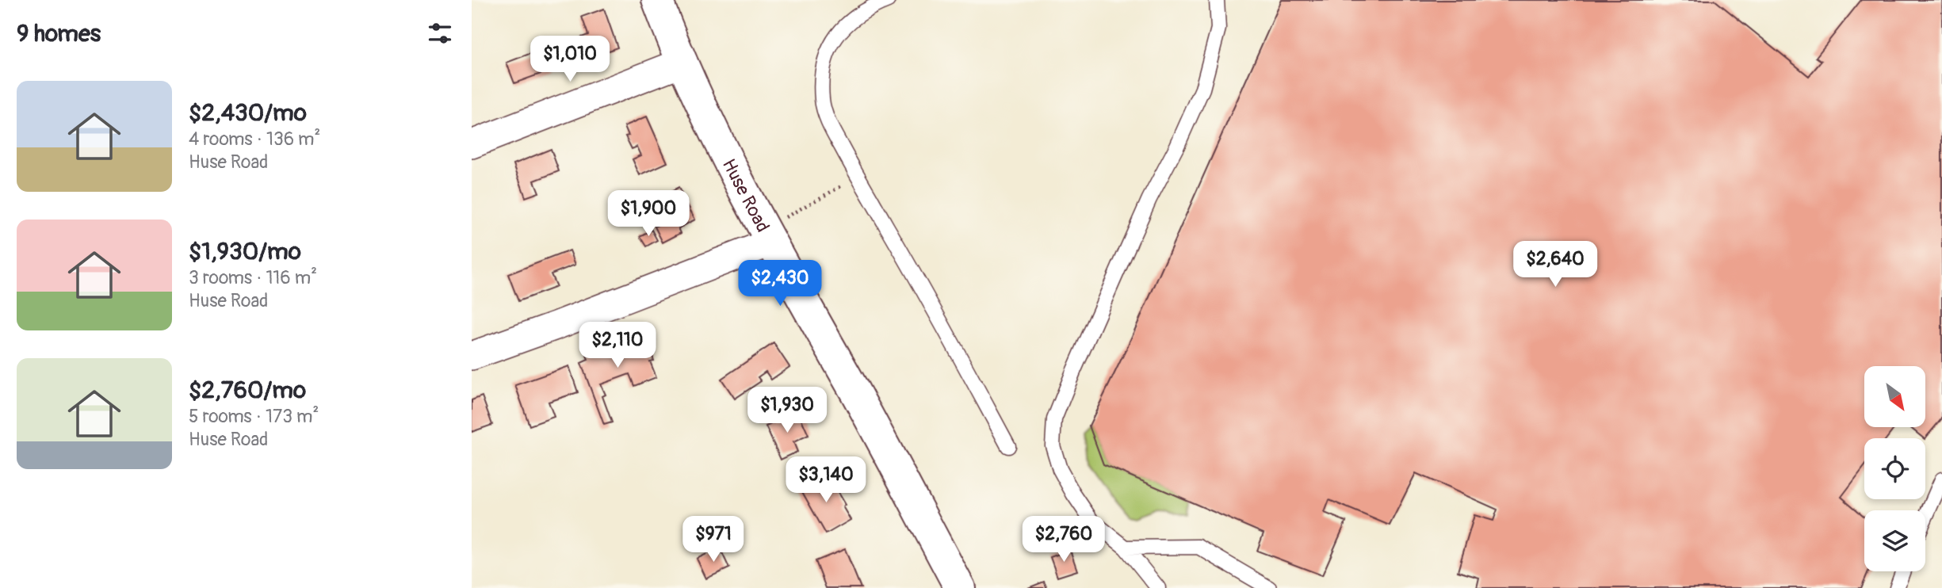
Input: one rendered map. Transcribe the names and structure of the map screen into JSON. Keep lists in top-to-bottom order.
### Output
{
  "streets": {
    "street": ["Huse Road"]
  },
  "north": "bottom right",
  "page": {
    "heading": "9 homes",
    "price": [
      "$1,010",
      "$1,900",
      "$2,640",
      "$2,430",
      "$2,110",
      "$1,930",
      "$3,140",
      "$971",
      "$2,760"
    ],
    "list": [
      {
        "name": "$2,430/mo",
        "note": "4 rooms · 136 m² · Huse Road"
      },
      {
        "name": "$1,930/mo",
        "note": "3 rooms · 116 m² · Huse Road"
      },
      {
        "name": "$2,760/mo",
        "note": "5 rooms · 173 m² · Huse Road"
      }
    ]
  }
}
